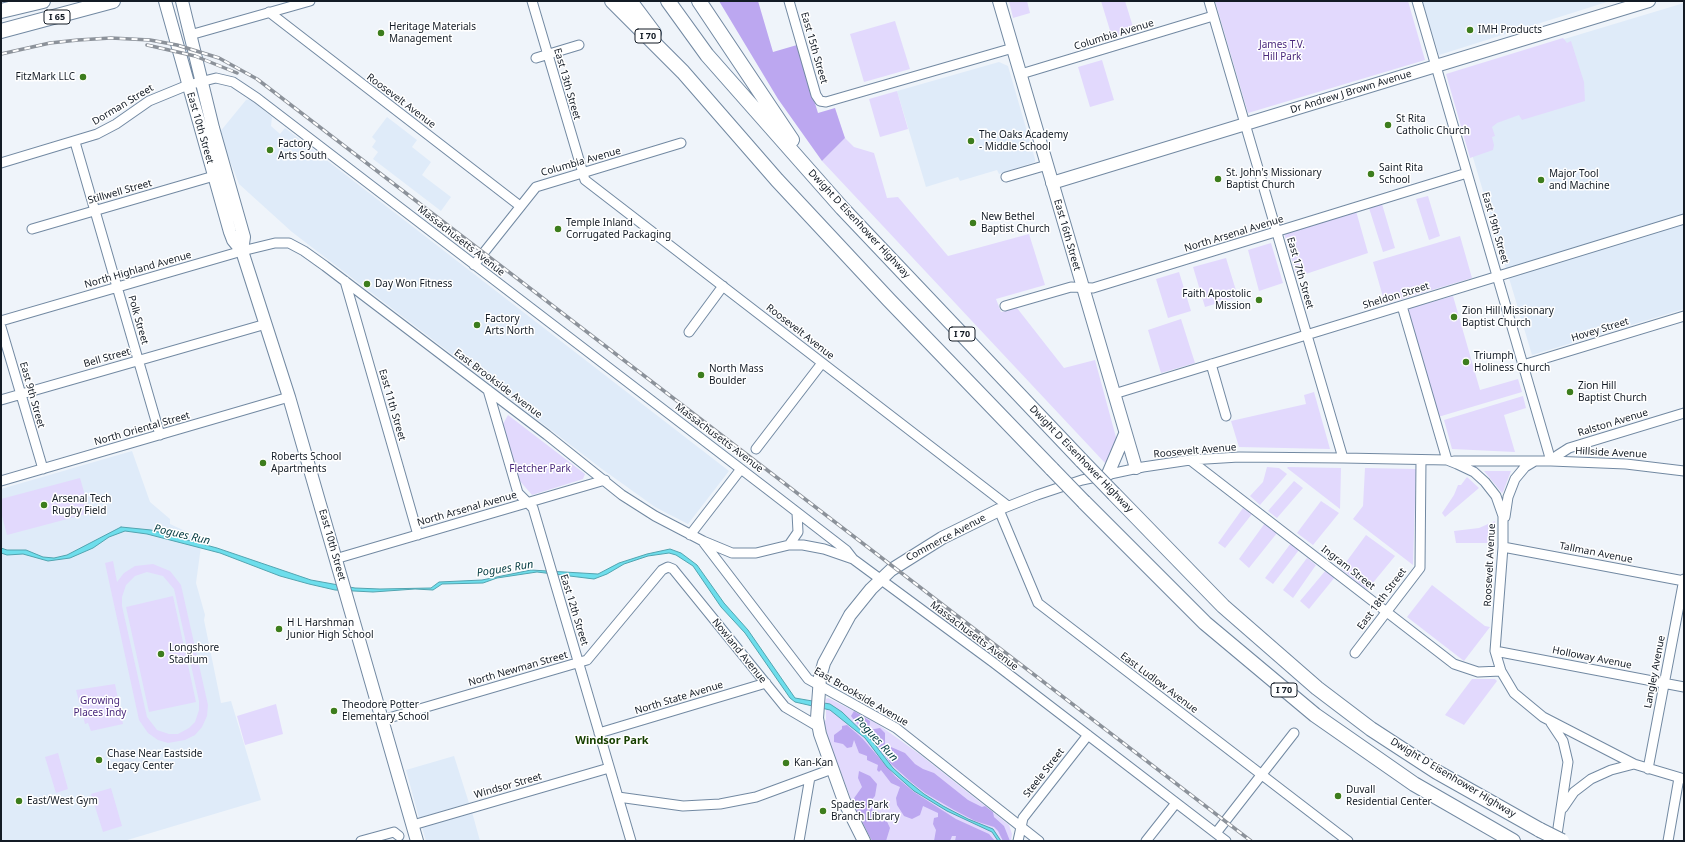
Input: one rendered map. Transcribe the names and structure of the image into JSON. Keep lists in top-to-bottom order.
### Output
{
  "streets": {
    "highway": ["I 65", "I 70", "Dwight D Eisenhower Highway"],
    "main road": [
      "Dr Andrew J Brown Avenue",
      "East 10th Street",
      "East 16th Street",
      "Commerce Avenue"
    ],
    "street": [
      "Columbia Avenue",
      "East 15th Street",
      "East 13th Street",
      "Roosevelt Avenue",
      "Dorman Street",
      "Stillwell Street",
      "East 19th Street",
      "North Arsenal Avenue",
      "Massachusetts Avenue",
      "North Highland Avenue",
      "East 17th Street",
      "Sheldon Street",
      "Polk Street",
      "Hovey Street",
      "Bell Street",
      "East Brookside Avenue",
      "East 9th Street",
      "East 11th Street",
      "Ralston Avenue",
      "North Oriental Street",
      "Hillside Avenue",
      "Tallman Avenue",
      "Ingram Street",
      "East 18th Street",
      "East 12th Street",
      "Nowland Avenue",
      "Holloway Avenue",
      "North Newman Street",
      "Langley Avenue",
      "East Ludlow Avenue",
      "North State Avenue",
      "Steele Street",
      "Windsor Street"
    ]
  },
  "crossings": [
    ["Columbia Avenue", "East 13th Street"],
    ["Columbia Avenue", "Roosevelt Avenue"],
    ["Columbia Avenue", "East 16th Street"],
    ["Columbia Avenue", "Massachusetts Avenue"],
    ["Columbia Avenue", "East 17th Street"],
    ["East 15th Street", "East 16th Street"],
    ["East 13th Street", "Roosevelt Avenue"],
    ["Dr Andrew J Brown Avenue", "East 19th Street"],
    ["Dr Andrew J Brown Avenue", "East 16th Street"],
    ["Dr Andrew J Brown Avenue", "East 17th Street"],
    ["Roosevelt Avenue", "East 16th Street"],
    ["Roosevelt Avenue", "East 17th Street"],
    ["Roosevelt Avenue", "Hillside Avenue"],
    ["Roosevelt Avenue", "Commerce Avenue"],
    ["Roosevelt Avenue", "Tallman Avenue"],
    ["Roosevelt Avenue", "Ingram Street"],
    ["Roosevelt Avenue", "East 18th Street"],
    ["Roosevelt Avenue", "Holloway Avenue"],
    ["Roosevelt Avenue", "Langley Avenue"],
    ["Roosevelt Avenue", "East Ludlow Avenue"],
    ["Dorman Street", "East 10th Street"],
    ["Dorman Street", "Massachusetts Avenue"],
    ["Dorman Street", "Polk Street"],
    ["East 10th Street", "Stillwell Street"],
    ["East 10th Street", "North Arsenal Avenue"],
    ["East 10th Street", "Massachusetts Avenue"],
    ["East 10th Street", "North Highland Avenue"],
    ["East 10th Street", "Bell Street"],
    ["East 10th Street", "North Oriental Street"],
    ["East 10th Street", "North Newman Street"],
    ["East 10th Street", "Windsor Street"],
    ["Stillwell Street", "Polk Street"],
    ["East 19th Street", "North Arsenal Avenue"],
    ["East 19th Street", "Sheldon Street"],
    ["East 19th Street", "Hovey Street"],
    ["East 19th Street", "Ralston Avenue"],
    ["East 19th Street", "Hillside Avenue"],
    ["North Arsenal Avenue", "East 16th Street"],
    ["North Arsenal Avenue", "East 17th Street"],
    ["North Arsenal Avenue", "East Brookside Avenue"],
    ["North Arsenal Avenue", "East 11th Street"],
    ["North Arsenal Avenue", "East 12th Street"],
    ["East 16th Street", "Sheldon Street"],
    ["East 16th Street", "Commerce Avenue"],
    ["Massachusetts Avenue", "East Brookside Avenue"],
    ["Massachusetts Avenue", "Commerce Avenue"],
    ["Massachusetts Avenue", "Steele Street"],
    ["North Highland Avenue", "Polk Street"],
    ["North Highland Avenue", "East Brookside Avenue"],
    ["East 17th Street", "Sheldon Street"],
    ["Polk Street", "Bell Street"],
    ["Polk Street", "North Oriental Street"],
    ["Bell Street", "East 9th Street"],
    ["East Brookside Avenue", "East 11th Street"],
    ["East Brookside Avenue", "Commerce Avenue"],
    ["East Brookside Avenue", "East 12th Street"],
    ["East Brookside Avenue", "Steele Street"],
    ["East 9th Street", "North Oriental Street"],
    ["Ralston Avenue", "Hillside Avenue"],
    ["Commerce Avenue", "East Ludlow Avenue"],
    ["Tallman Avenue", "Langley Avenue"],
    ["Ingram Street", "East 18th Street"],
    ["East 12th Street", "North Newman Street"],
    ["East 12th Street", "North State Avenue"],
    ["East 12th Street", "Windsor Street"],
    ["Nowland Avenue", "North Newman Street"],
    ["Nowland Avenue", "North State Avenue"],
    ["Holloway Avenue", "Langley Avenue"]
  ],
  "districts": ["Windsor Park"],
  "water": ["Pogues Run"],
  "parks": ["James T.V. Hill Park", "Fletcher Park", "Growing Places Indy"],
  "places": [
    "IMH Products",
    "Heritage Materials Management",
    "FitzMark LLC",
    "St Rita Catholic Church",
    "The Oaks Academy - Middle School",
    "Factory Arts South",
    "Saint Rita School",
    "St. John's Missionary Baptist Church",
    "Major Tool and Machine",
    "New Bethel Baptist Church",
    "Temple Inland Corrugated Packaging",
    "Day Won Fitness",
    "Faith Apostolic Mission",
    "Zion Hill Missionary Baptist Church",
    "Factory Arts North",
    "Triumph Holiness Church",
    "North Mass Boulder",
    "Zion Hill Baptist Church",
    "Roberts School Apartments",
    "Arsenal Tech Rugby Field",
    "H L Harshman Junior High School",
    "Longshore Stadium",
    "Theodore Potter Elementary School",
    "Chase Near Eastside Legacy Center",
    "Kan-Kan",
    "Duvall Residential Center",
    "East/West Gym",
    "Spades Park Branch Library"
  ]
}
